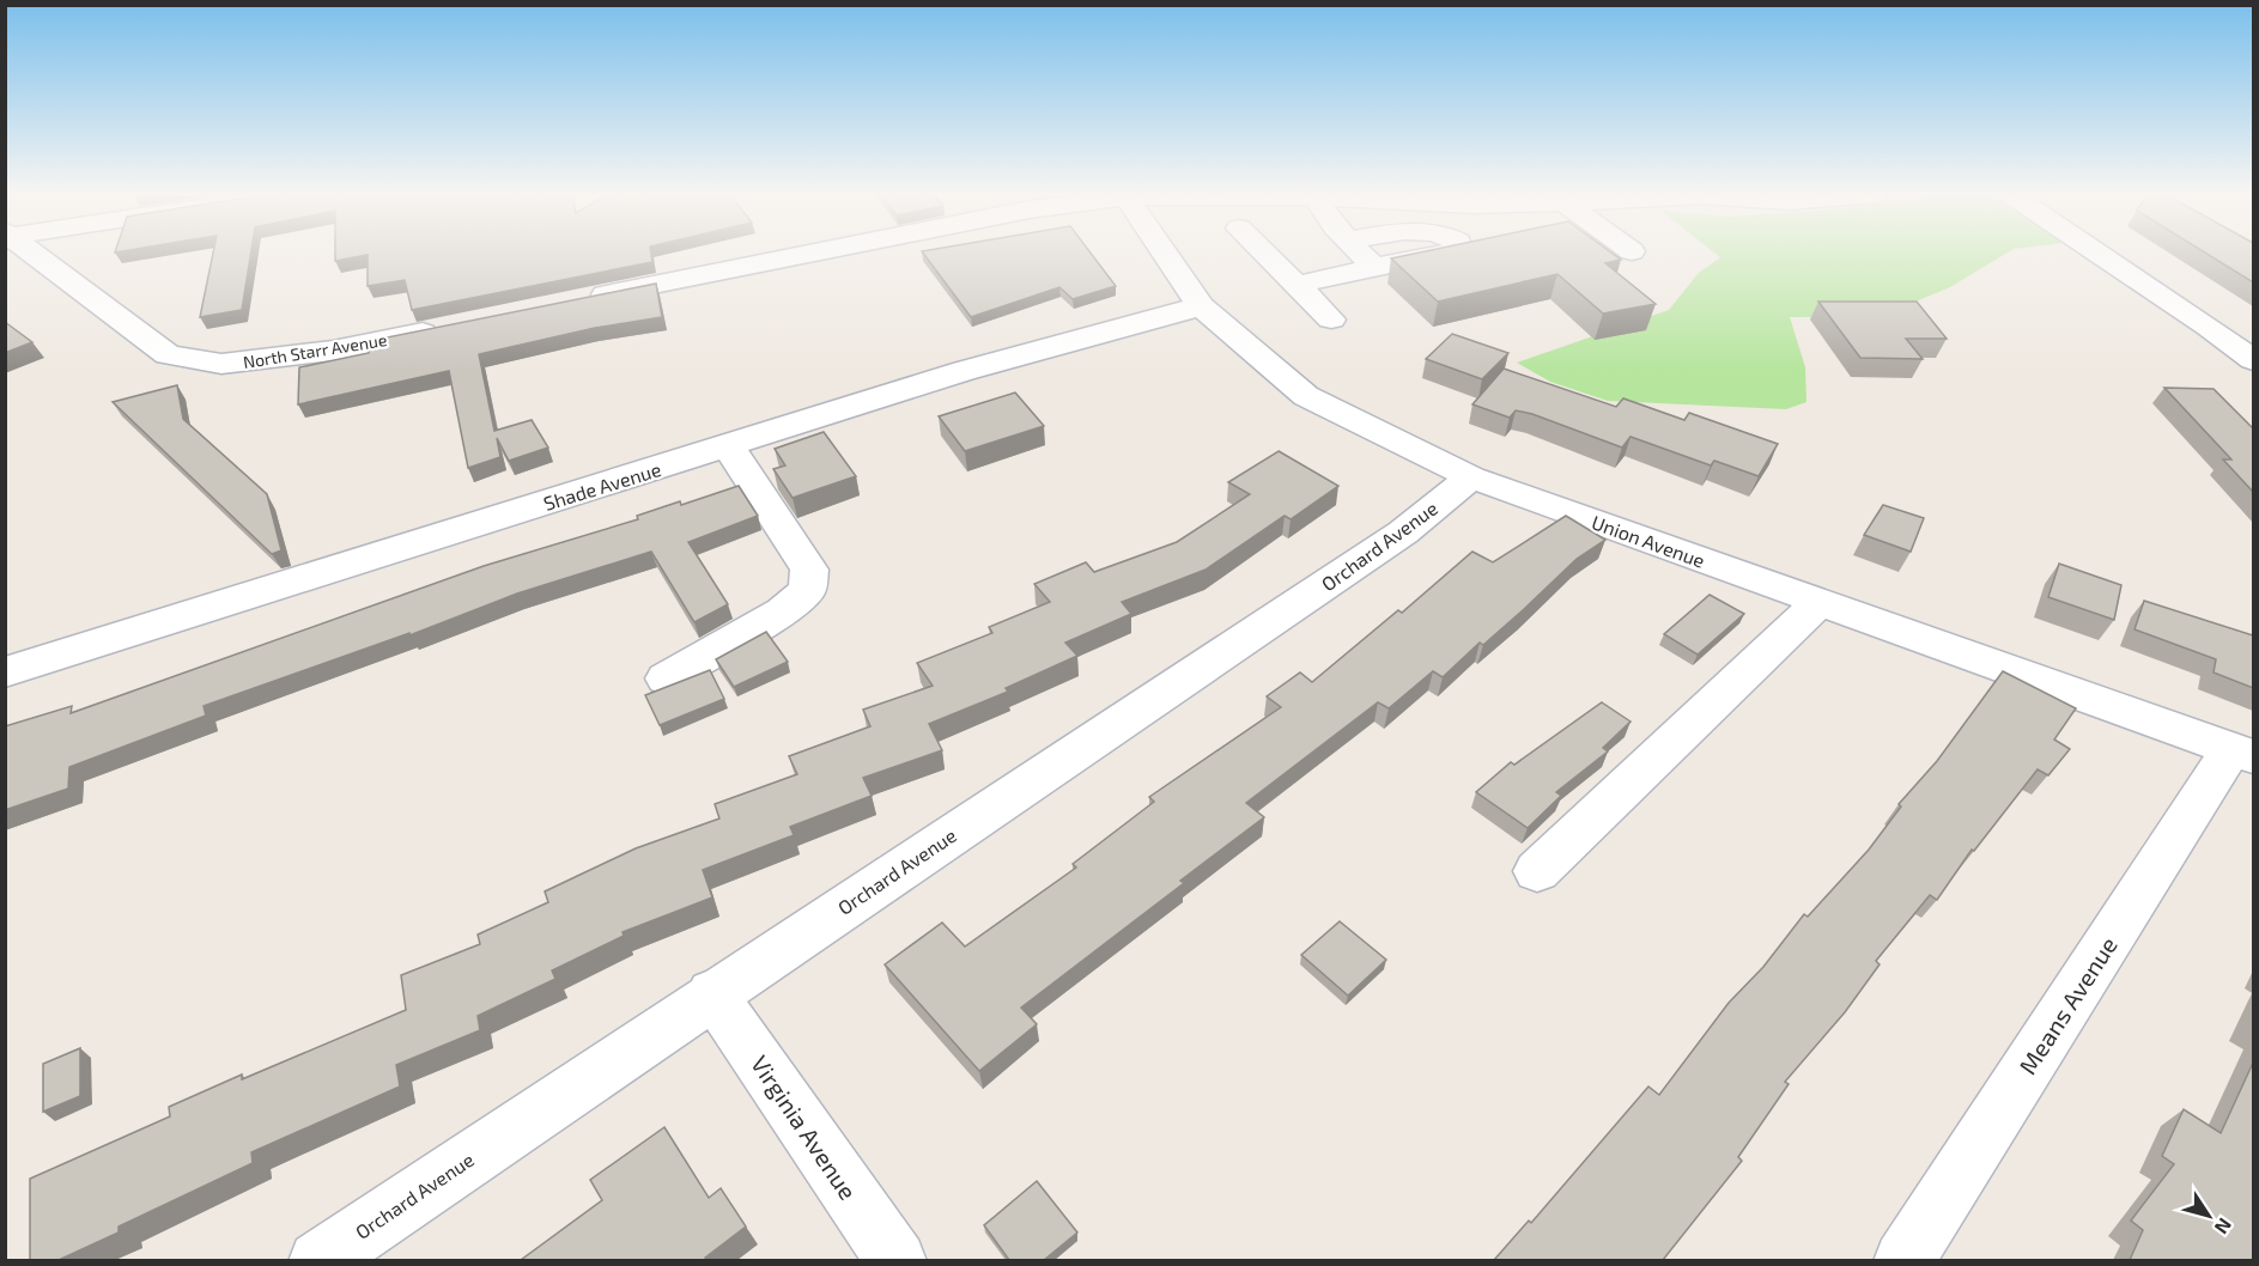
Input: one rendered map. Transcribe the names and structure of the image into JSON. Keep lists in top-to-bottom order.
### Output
{
  "streets": {
    "street": [
      "North Starr Avenue",
      "Shade Avenue",
      "Union Avenue",
      "Orchard Avenue",
      "Means Avenue",
      "Virginia Avenue"
    ]
  },
  "crossings": [
    ["Shade Avenue", "Union Avenue"],
    ["Union Avenue", "Orchard Avenue"],
    ["Union Avenue", "Means Avenue"],
    ["Orchard Avenue", "Virginia Avenue"]
  ],
  "north": "bottom right"
}
